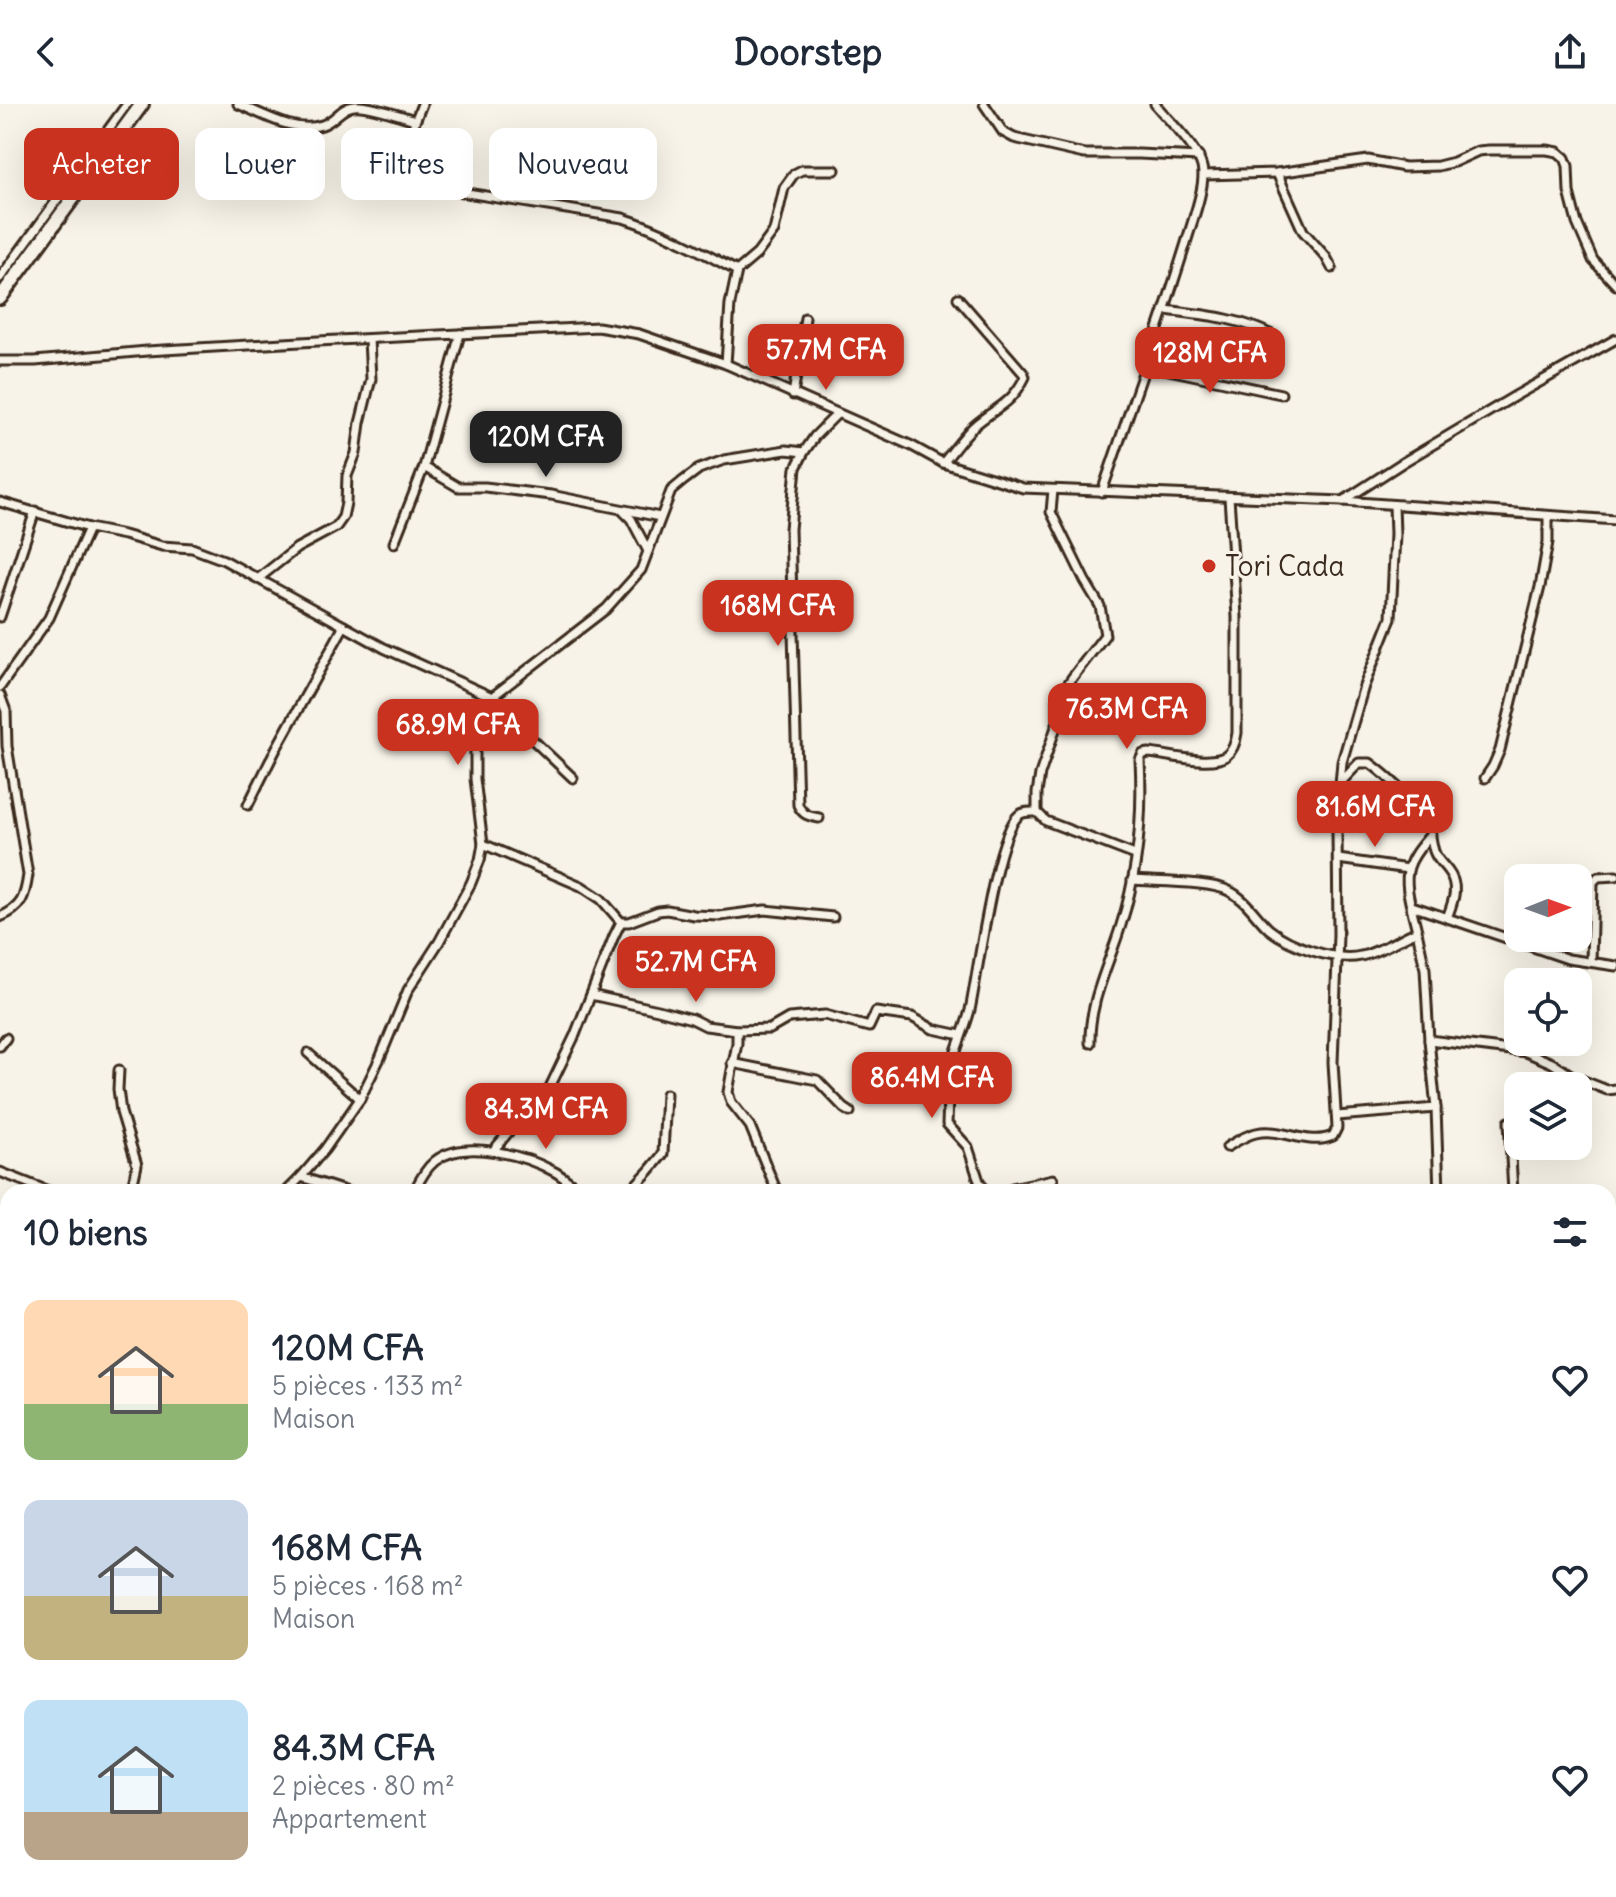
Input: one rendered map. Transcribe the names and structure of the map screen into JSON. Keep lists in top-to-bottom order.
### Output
{
  "places": ["Tori Cada"],
  "north": "right",
  "page": {
    "header": "Doorstep",
    "chip": [
      "Acheter",
      "Louer",
      "Filtres",
      "Nouveau"
    ],
    "price": [
      "57.7M CFA",
      "128M CFA",
      "120M CFA",
      "168M CFA",
      "76.3M CFA",
      "68.9M CFA",
      "81.6M CFA",
      "52.7M CFA",
      "86.4M CFA",
      "84.3M CFA"
    ],
    "heading": "10 biens",
    "list": [
      {
        "name": "120M CFA",
        "note": "5 pièces · 133 m² · Maison"
      },
      {
        "name": "168M CFA",
        "note": "5 pièces · 168 m² · Maison"
      },
      {
        "name": "84.3M CFA",
        "note": "2 pièces · 80 m² · Appartement"
      }
    ]
  }
}
